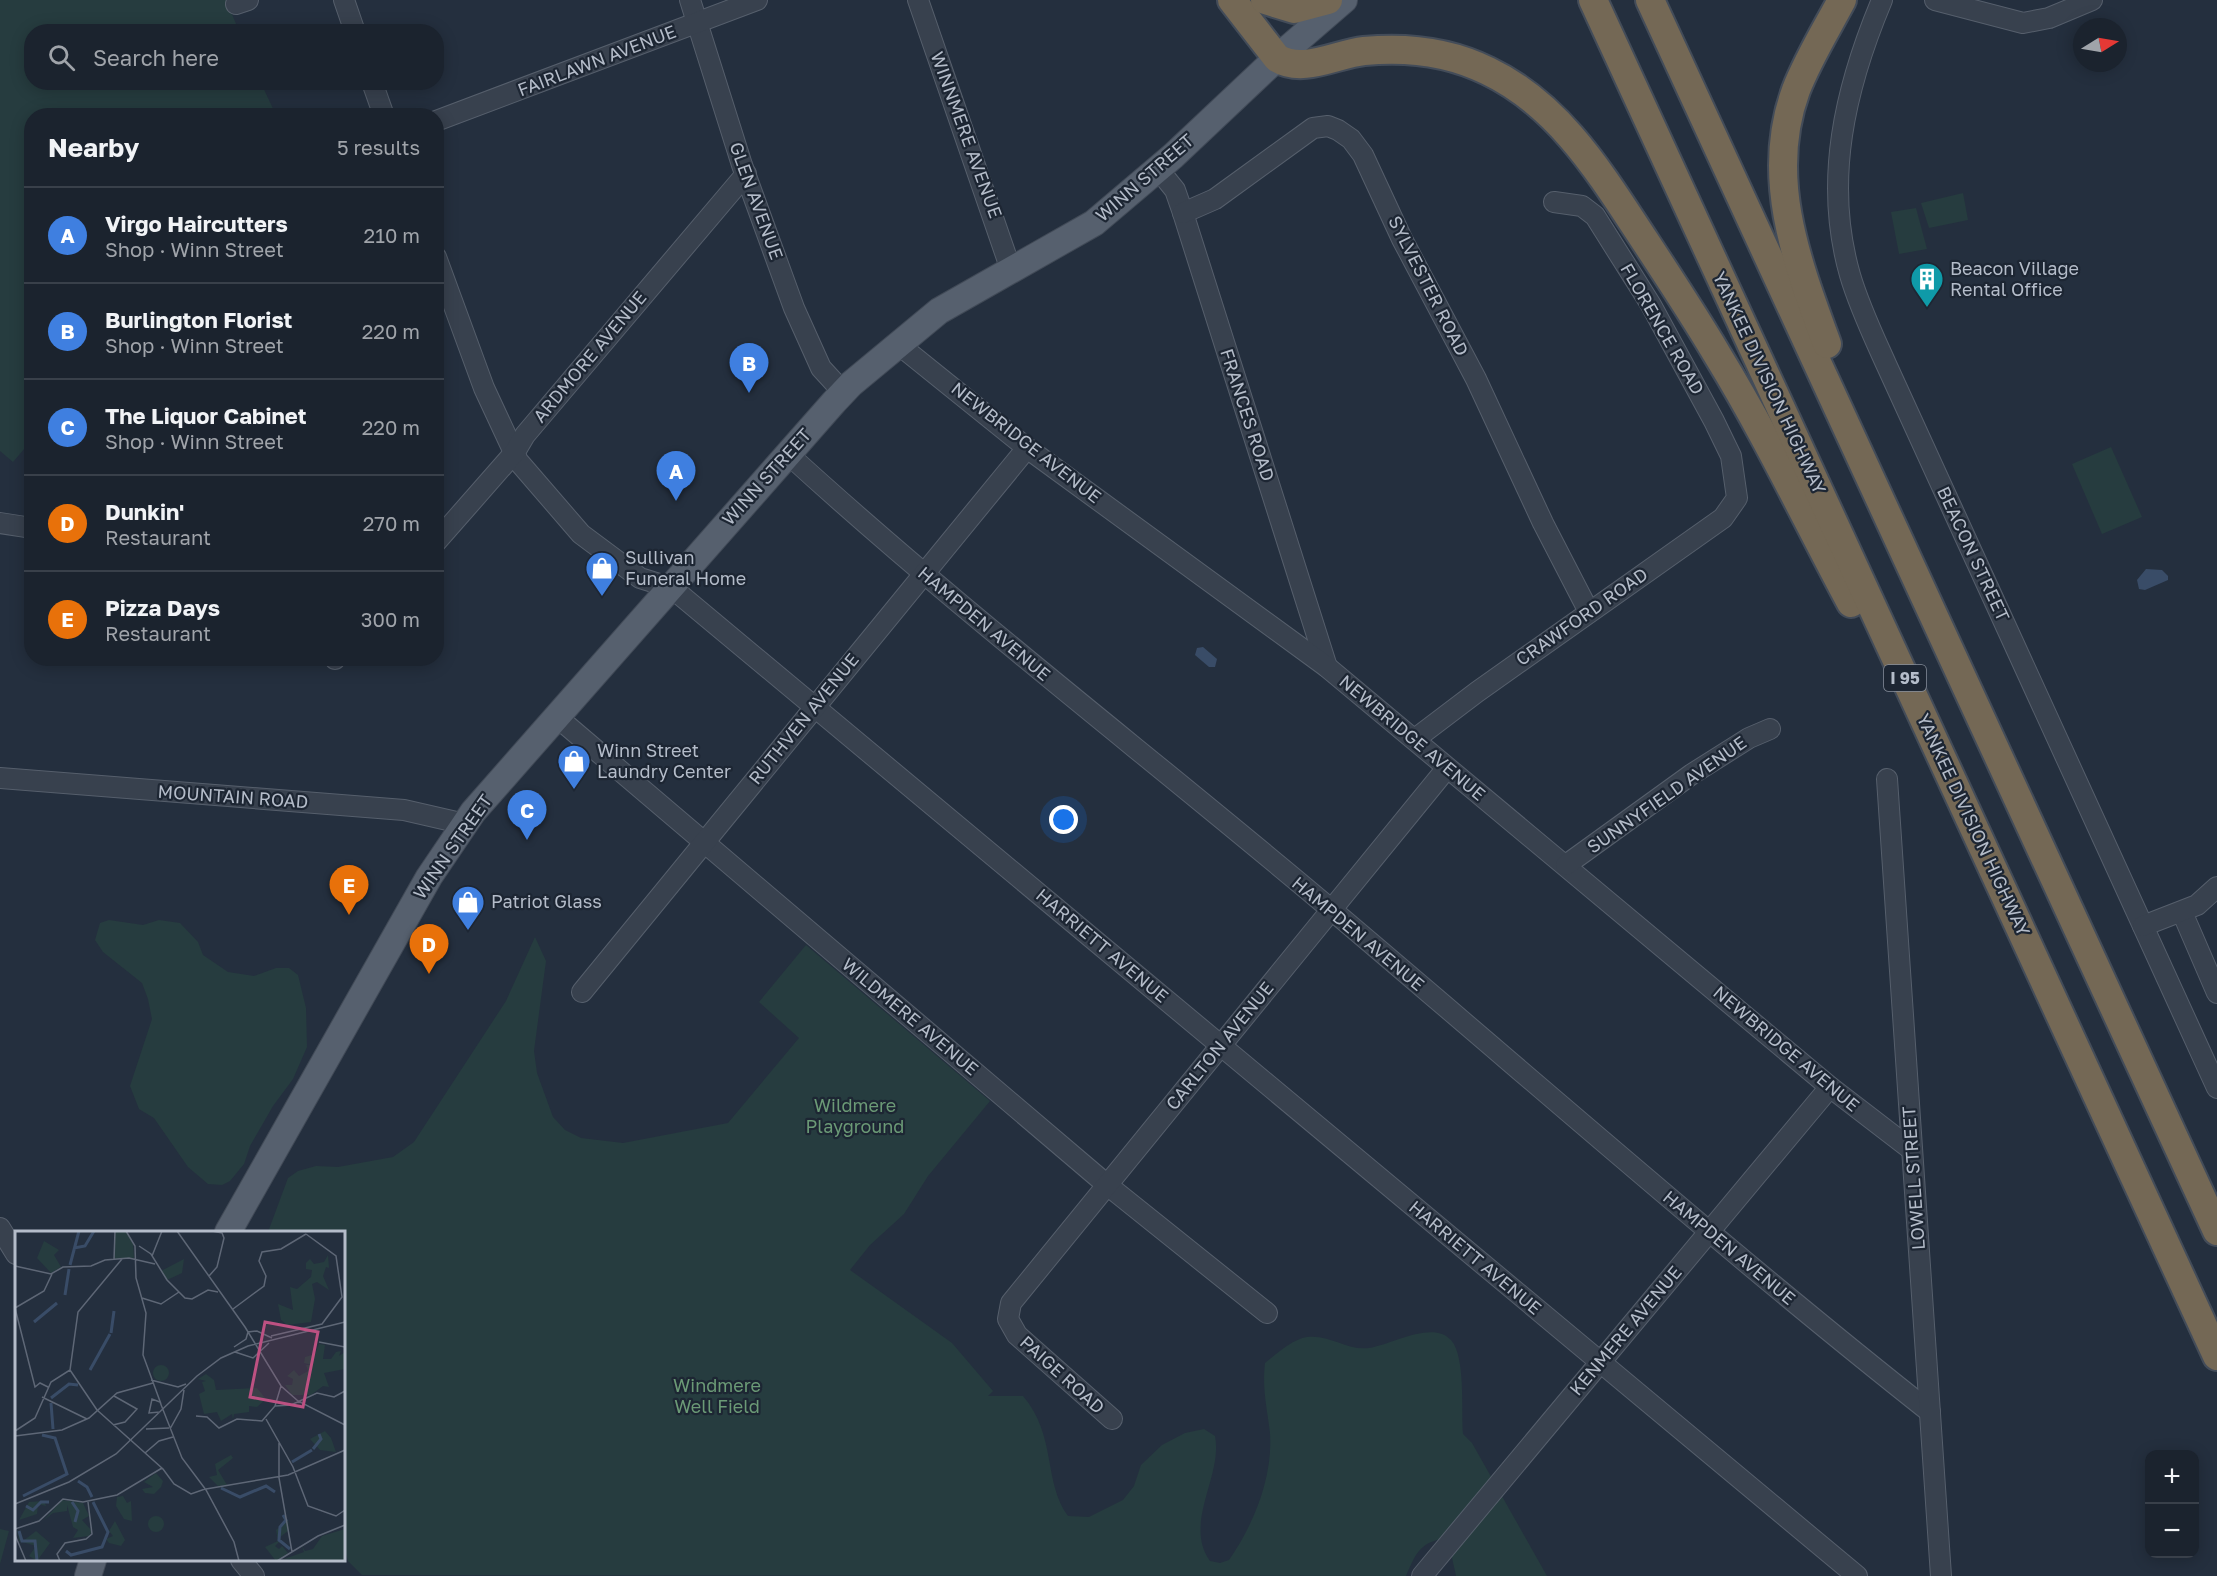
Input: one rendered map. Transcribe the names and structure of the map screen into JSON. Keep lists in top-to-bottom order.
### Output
{
  "streets": {
    "highway": ["YANKEE DIVISION HIGHWAY", "I 95"],
    "main road": ["WINN STREET"],
    "street": [
      "FAIRLAWN AVENUE",
      "WINNMERE AVENUE",
      "GLEN AVENUE",
      "SYLVESTER ROAD",
      "FLORENCE ROAD",
      "ARDMORE AVENUE",
      "FRANCES ROAD",
      "NEWBRIDGE AVENUE",
      "BEACON STREET",
      "CRAWFORD ROAD",
      "HAMPDEN AVENUE",
      "RUTHVEN AVENUE",
      "SUNNYFIELD AVENUE",
      "MOUNTAIN ROAD",
      "HARRIETT AVENUE",
      "WILDMERE AVENUE",
      "CARLTON AVENUE",
      "LOWELL STREET",
      "KENMERE AVENUE",
      "PAIGE ROAD"
    ]
  },
  "crossings": [
    ["FAIRLAWN AVENUE", "GLEN AVENUE"],
    ["WINNMERE AVENUE", "WINN STREET"],
    ["WINN STREET", "GLEN AVENUE"],
    ["WINN STREET", "FRANCES ROAD"],
    ["WINN STREET", "NEWBRIDGE AVENUE"],
    ["WINN STREET", "HAMPDEN AVENUE"],
    ["WINN STREET", "MOUNTAIN ROAD"],
    ["WINN STREET", "HARRIETT AVENUE"],
    ["WINN STREET", "WILDMERE AVENUE"],
    ["GLEN AVENUE", "ARDMORE AVENUE"],
    ["SYLVESTER ROAD", "FRANCES ROAD"],
    ["SYLVESTER ROAD", "CRAWFORD ROAD"],
    ["FLORENCE ROAD", "CRAWFORD ROAD"],
    ["ARDMORE AVENUE", "HARRIETT AVENUE"],
    ["FRANCES ROAD", "NEWBRIDGE AVENUE"],
    ["NEWBRIDGE AVENUE", "CRAWFORD ROAD"],
    ["NEWBRIDGE AVENUE", "RUTHVEN AVENUE"],
    ["NEWBRIDGE AVENUE", "SUNNYFIELD AVENUE"],
    ["NEWBRIDGE AVENUE", "CARLTON AVENUE"],
    ["NEWBRIDGE AVENUE", "LOWELL STREET"],
    ["NEWBRIDGE AVENUE", "KENMERE AVENUE"],
    ["HAMPDEN AVENUE", "RUTHVEN AVENUE"],
    ["HAMPDEN AVENUE", "CARLTON AVENUE"],
    ["HAMPDEN AVENUE", "LOWELL STREET"],
    ["HAMPDEN AVENUE", "KENMERE AVENUE"],
    ["RUTHVEN AVENUE", "HARRIETT AVENUE"],
    ["RUTHVEN AVENUE", "WILDMERE AVENUE"],
    ["HARRIETT AVENUE", "CARLTON AVENUE"],
    ["HARRIETT AVENUE", "KENMERE AVENUE"],
    ["WILDMERE AVENUE", "CARLTON AVENUE"],
    ["CARLTON AVENUE", "PAIGE ROAD"]
  ],
  "parks": ["Wildmere Playground", "Windmere Well Field"],
  "places": {
    "building": ["Beacon Village Rental Office"],
    "shop": ["Sullivan Funeral Home", "Winn Street Laundry Center", "Patriot Glass"]
  },
  "north": "right",
  "page": {
    "search": "Search here",
    "heading": ["Nearby", "5 results"],
    "list": [
      {
        "mark": "A",
        "name": "Virgo Haircutters",
        "note": "Shop · Winn Street",
        "value": "210 m"
      },
      {
        "mark": "B",
        "name": "Burlington Florist",
        "note": "Shop · Winn Street",
        "value": "220 m"
      },
      {
        "mark": "C",
        "name": "The Liquor Cabinet",
        "note": "Shop · Winn Street",
        "value": "220 m"
      },
      {
        "mark": "D",
        "name": "Dunkin'",
        "note": "Restaurant",
        "value": "270 m"
      },
      {
        "mark": "E",
        "name": "Pizza Days",
        "note": "Restaurant",
        "value": "300 m"
      }
    ],
    "pins": [
      "B",
      "A",
      "C",
      "E",
      "D"
    ],
    "map_buttons": ["+", "−"]
  }
}
